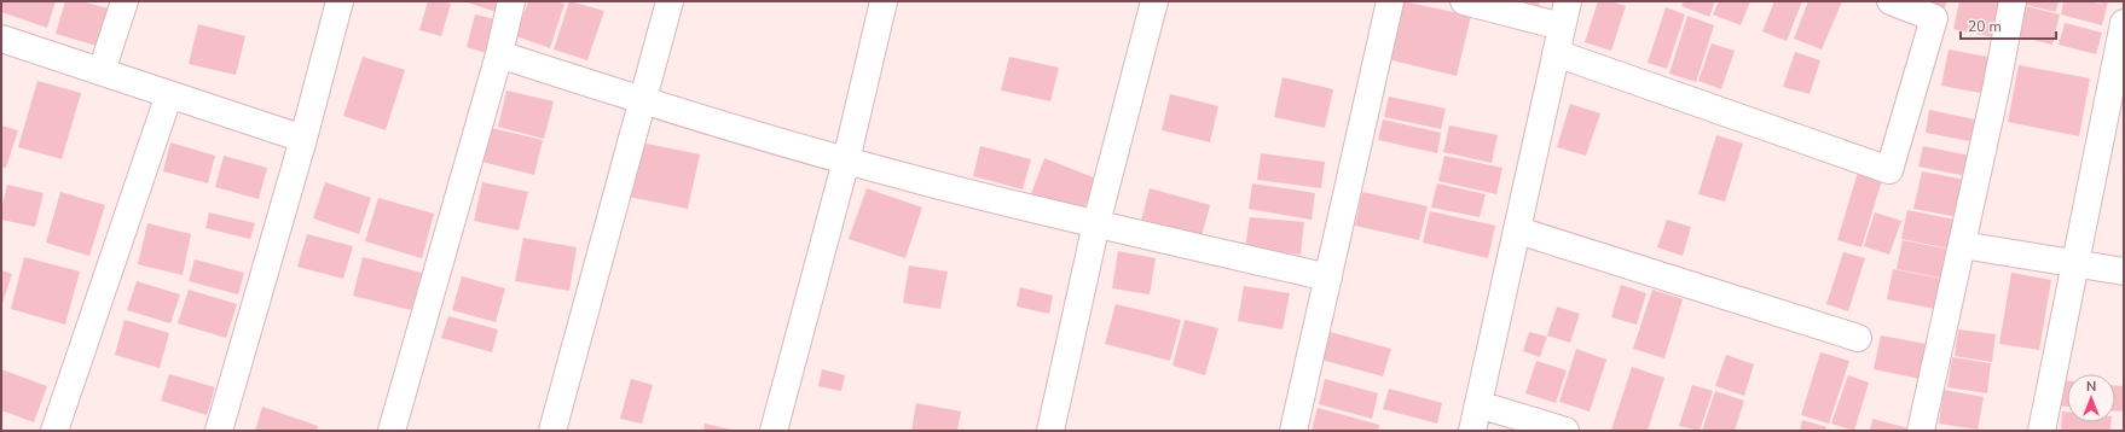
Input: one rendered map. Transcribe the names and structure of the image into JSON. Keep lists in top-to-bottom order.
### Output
{
  "scale_bar": "20 m",
  "north": "top"
}
